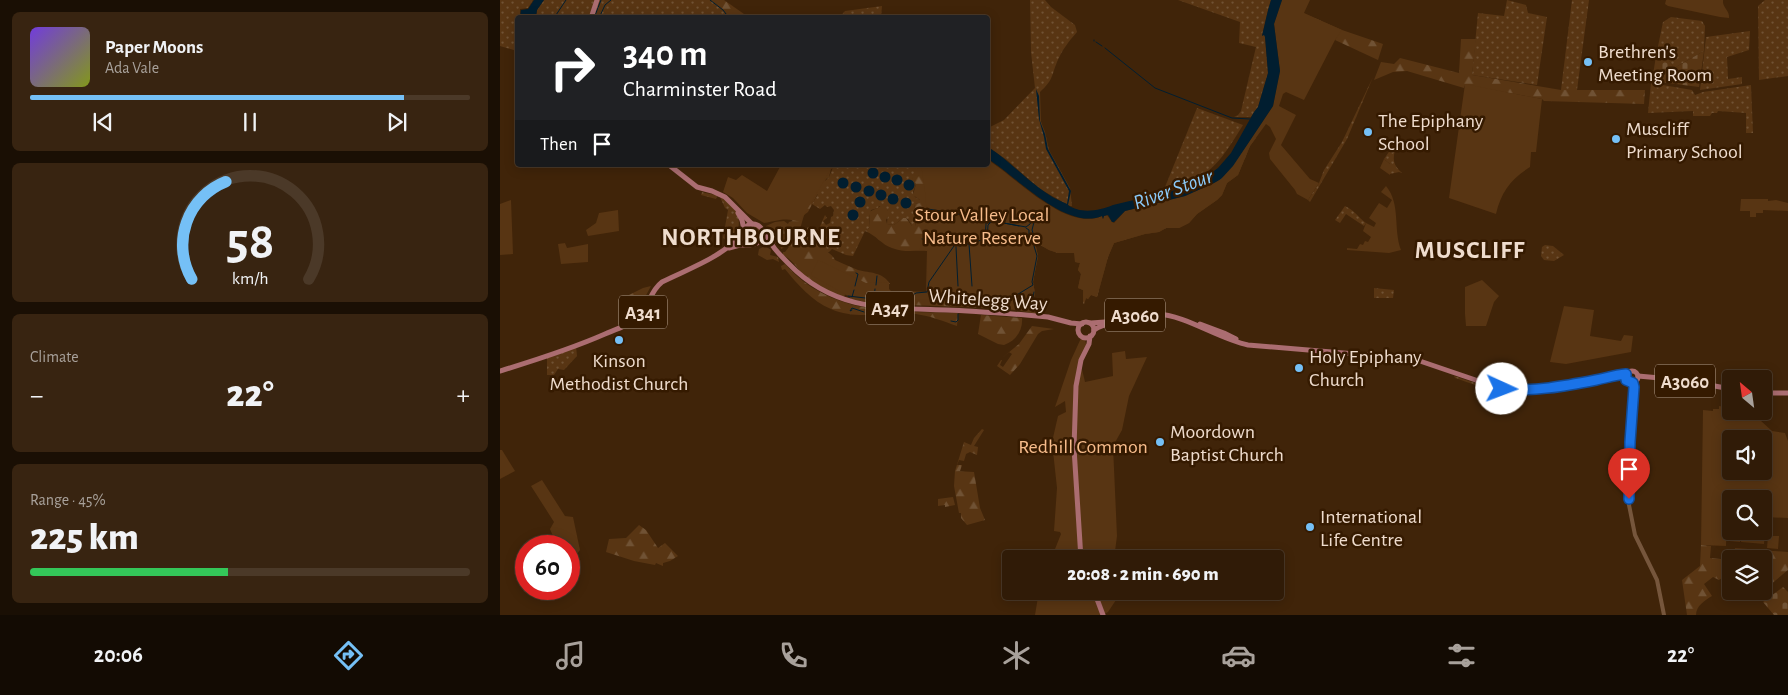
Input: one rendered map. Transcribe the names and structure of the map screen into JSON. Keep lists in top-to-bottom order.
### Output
{
  "streets": {
    "main road": [
      "Whitelegg Way",
      "A347",
      "A341",
      "A3060"
    ]
  },
  "crossings": [
    ["Whitelegg Way", "A341"],
    ["Whitelegg Way", "A3060"]
  ],
  "districts": ["NORTHBOURNE", "MUSCLIFF"],
  "water": ["River Stour"],
  "parks": ["Stour Valley Local Nature Reserve", "Redhill Common"],
  "places": [
    "Brethren's Meeting Room",
    "The Epiphany School",
    "Muscliff Primary School",
    "Kinson Methodist Church",
    "Holy Epiphany Church",
    "Moordown Baptist Church",
    "International Life Centre"
  ],
  "north": "top left",
  "page": {
    "turn": ["340 m", "Charminster Road"],
    "song": ["Paper Moons", "Ada Vale"],
    "then": "Then",
    "tile": [
      "Climate",
      ["Range · 45%", "225 km"]
    ],
    "heat": ["−", "22°", "+"],
    "limit": "60",
    "trip": "20:08 · 2 min · 690 m",
    "tabs": ["20:06", "22°"],
    "gauge": ["58", "km/h"]
  }
}
